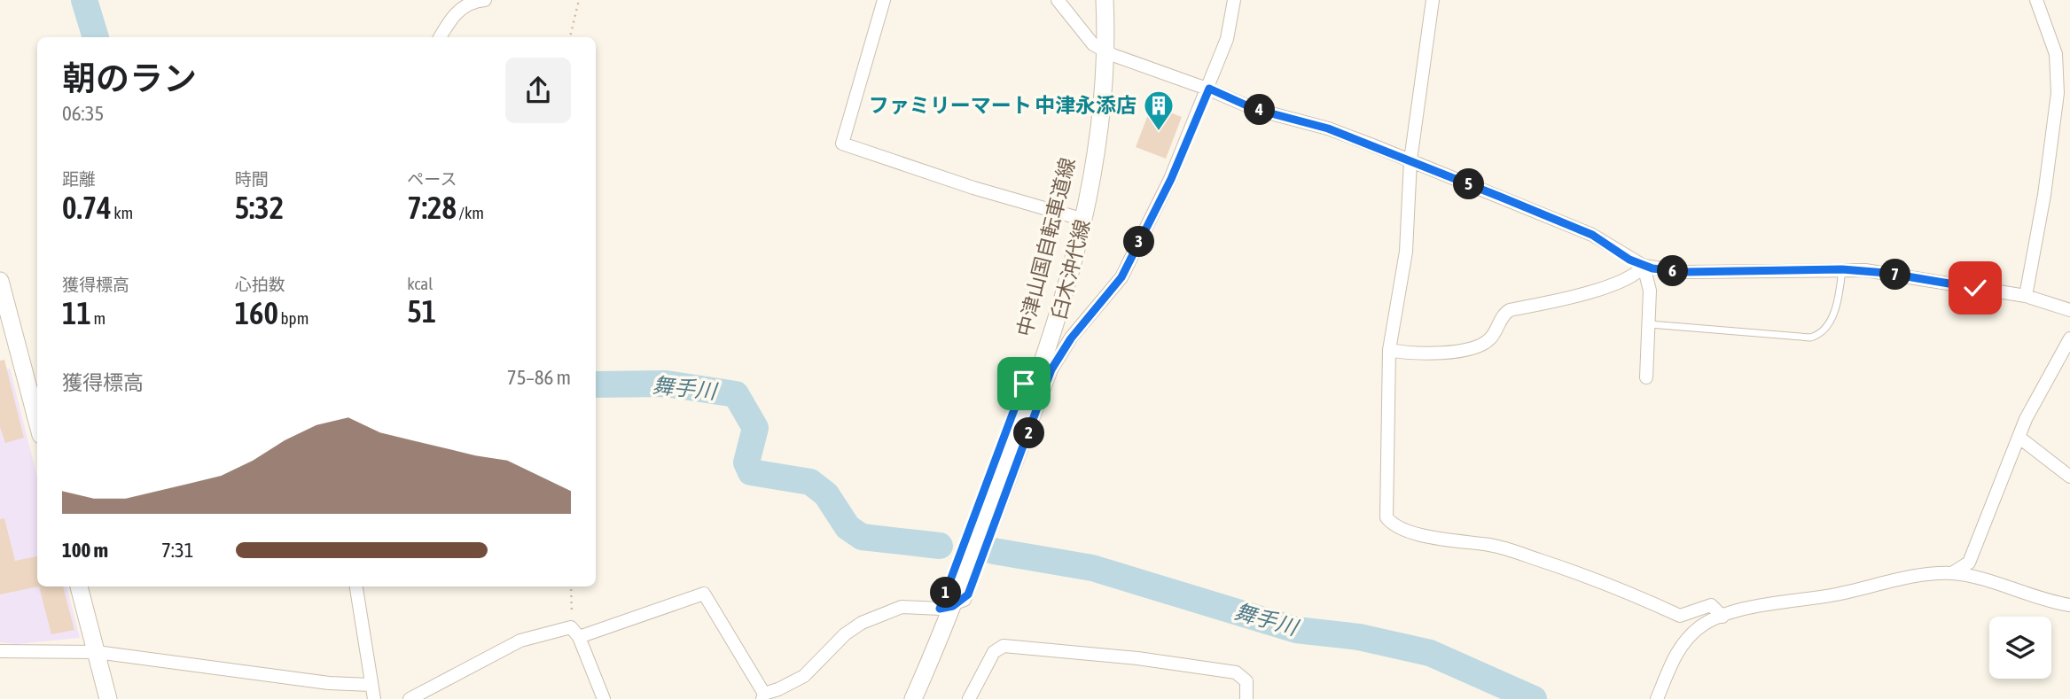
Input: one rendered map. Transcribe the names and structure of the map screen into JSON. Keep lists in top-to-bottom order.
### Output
{
  "streets": {
    "main road": ["臼木沖代線"]
  },
  "water": ["舞手川"],
  "places": {
    "building": ["ファミリーマート 中津永添店"]
  },
  "page": {
    "heading": ["朝のラン", "06:35"],
    "pins": [
      "4",
      "5",
      "3",
      "6",
      "7",
      "2",
      "1"
    ],
    "stats": [
      ["距離", "0.74 km"],
      ["時間", "5:32"],
      ["ペース", "7:28 /km"],
      ["獲得標高", "11 m"],
      ["心拍数", "160 bpm"],
      ["kcal", "51"]
    ],
    "chart": ["獲得標高", "75–86 m"],
    "list": [
      {
        "name": "100 m",
        "note": "7:31"
      }
    ]
  }
}
